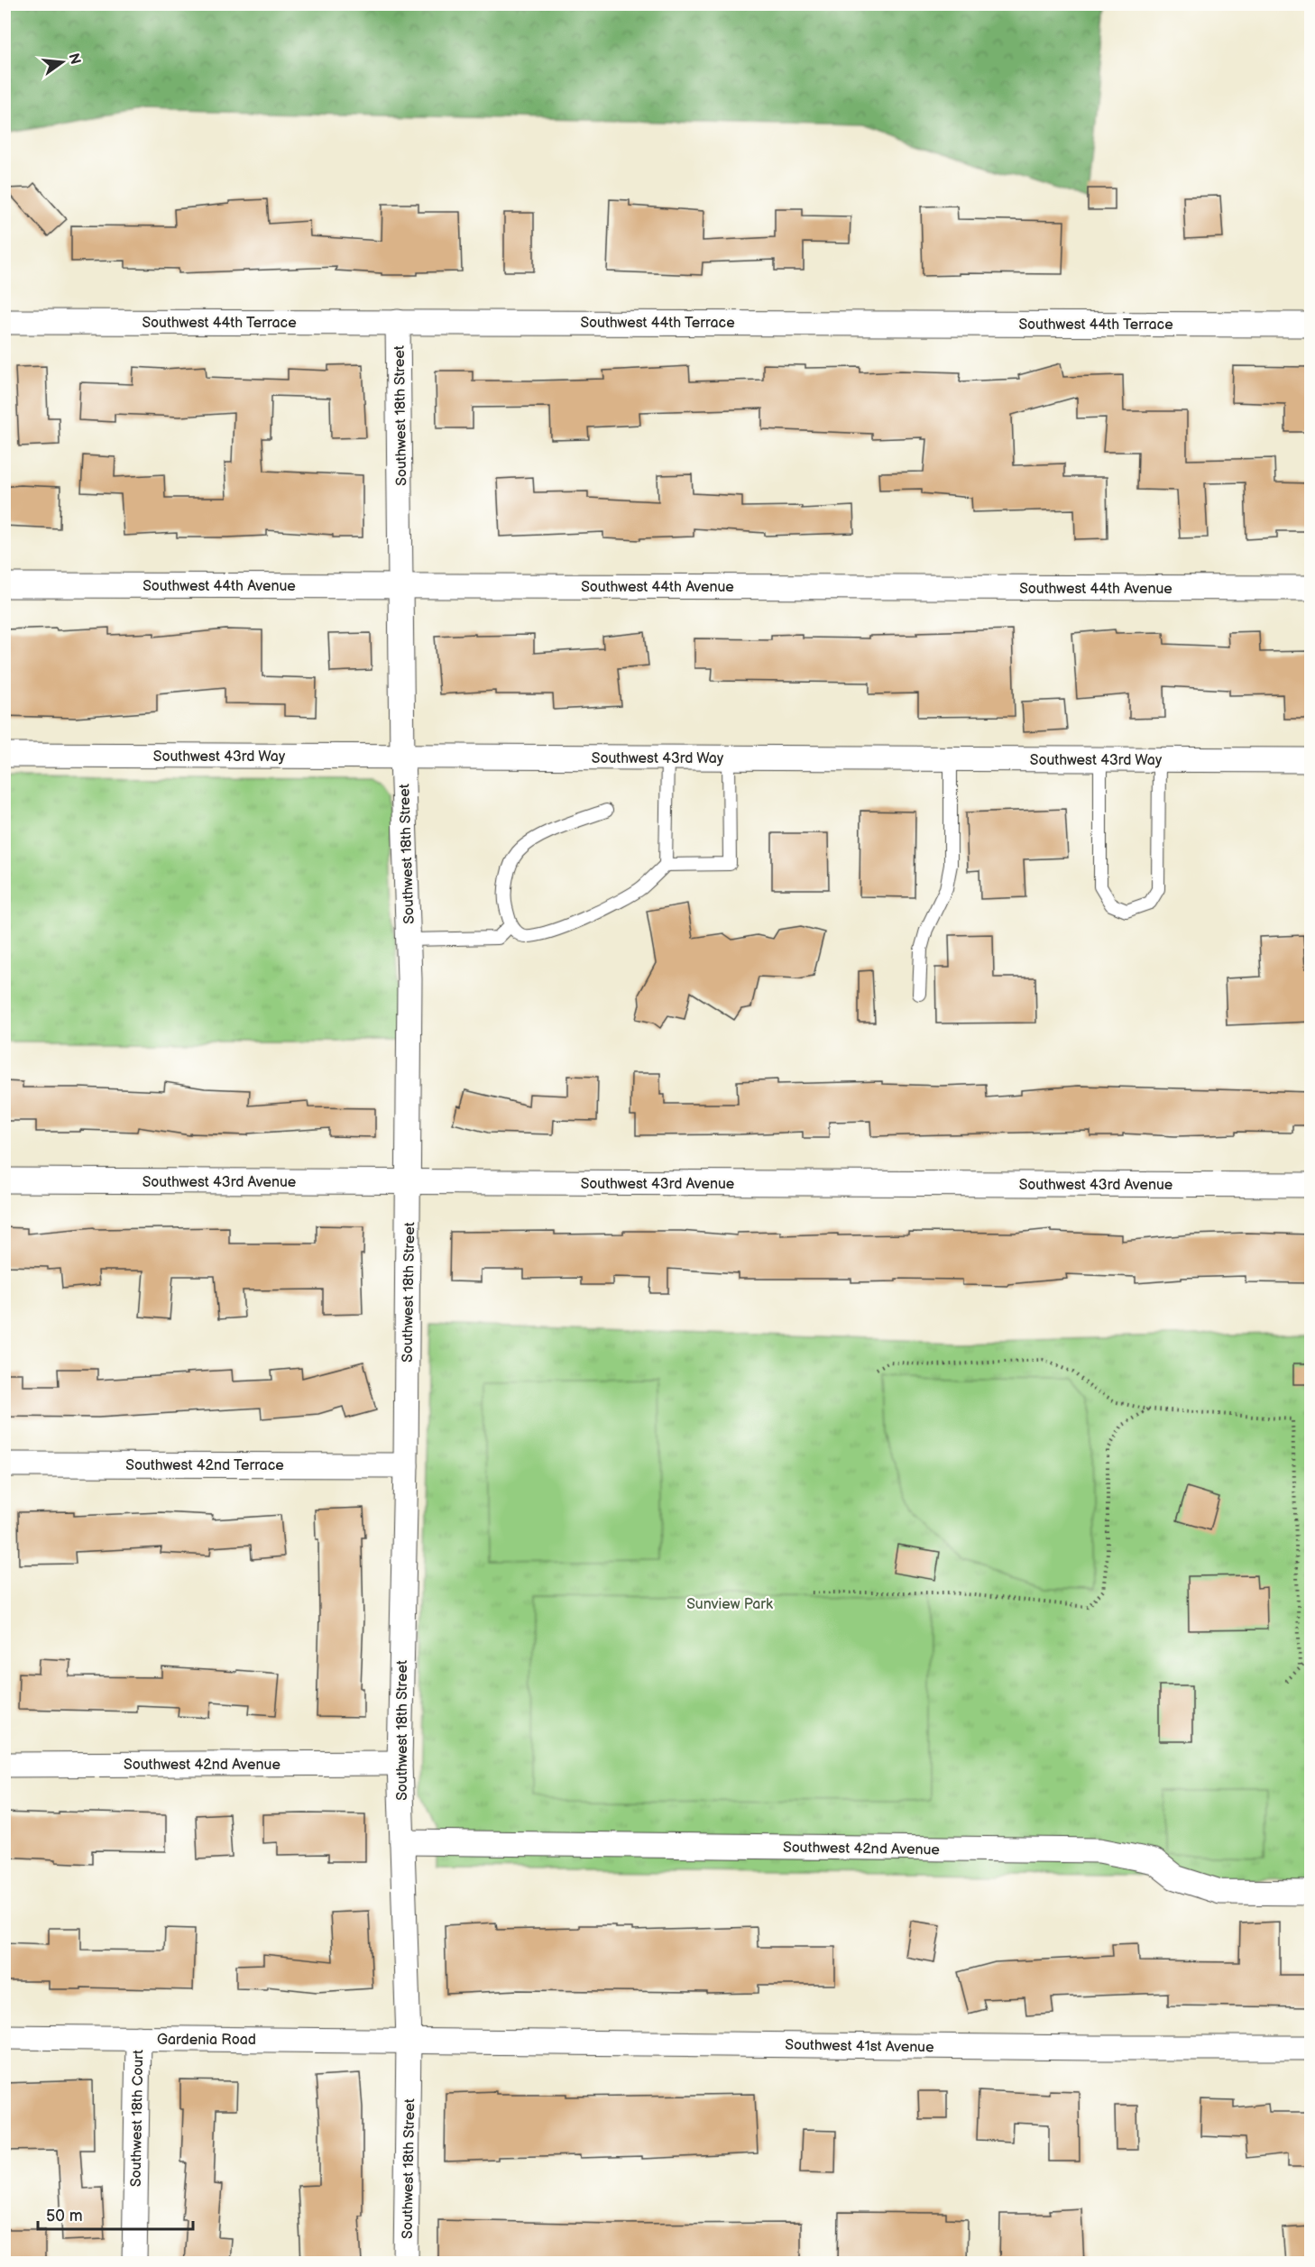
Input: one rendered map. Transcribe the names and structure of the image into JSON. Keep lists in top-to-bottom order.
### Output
{
  "streets": {
    "street": [
      "Southwest 44th Terrace",
      "Southwest 18th Street",
      "Southwest 44th Avenue",
      "Southwest 43rd Way",
      "Southwest 43rd Avenue",
      "Southwest 42nd Terrace",
      "Southwest 42nd Avenue",
      "Gardenia Road",
      "Southwest 41st Avenue",
      "Southwest 18th Court"
    ]
  },
  "crossings": [
    ["Southwest 44th Terrace", "Southwest 18th Street"],
    ["Southwest 18th Street", "Southwest 44th Avenue"],
    ["Southwest 18th Street", "Southwest 43rd Way"],
    ["Southwest 18th Street", "Southwest 43rd Avenue"],
    ["Southwest 18th Street", "Southwest 42nd Terrace"],
    ["Southwest 18th Street", "Southwest 42nd Avenue"],
    ["Southwest 18th Street", "Gardenia Road"],
    ["Southwest 18th Street", "Southwest 41st Avenue"],
    ["Gardenia Road", "Southwest 41st Avenue"],
    ["Gardenia Road", "Southwest 18th Court"]
  ],
  "parks": ["Sunview Park"],
  "scale_bar": "50 m",
  "north": "right"
}
